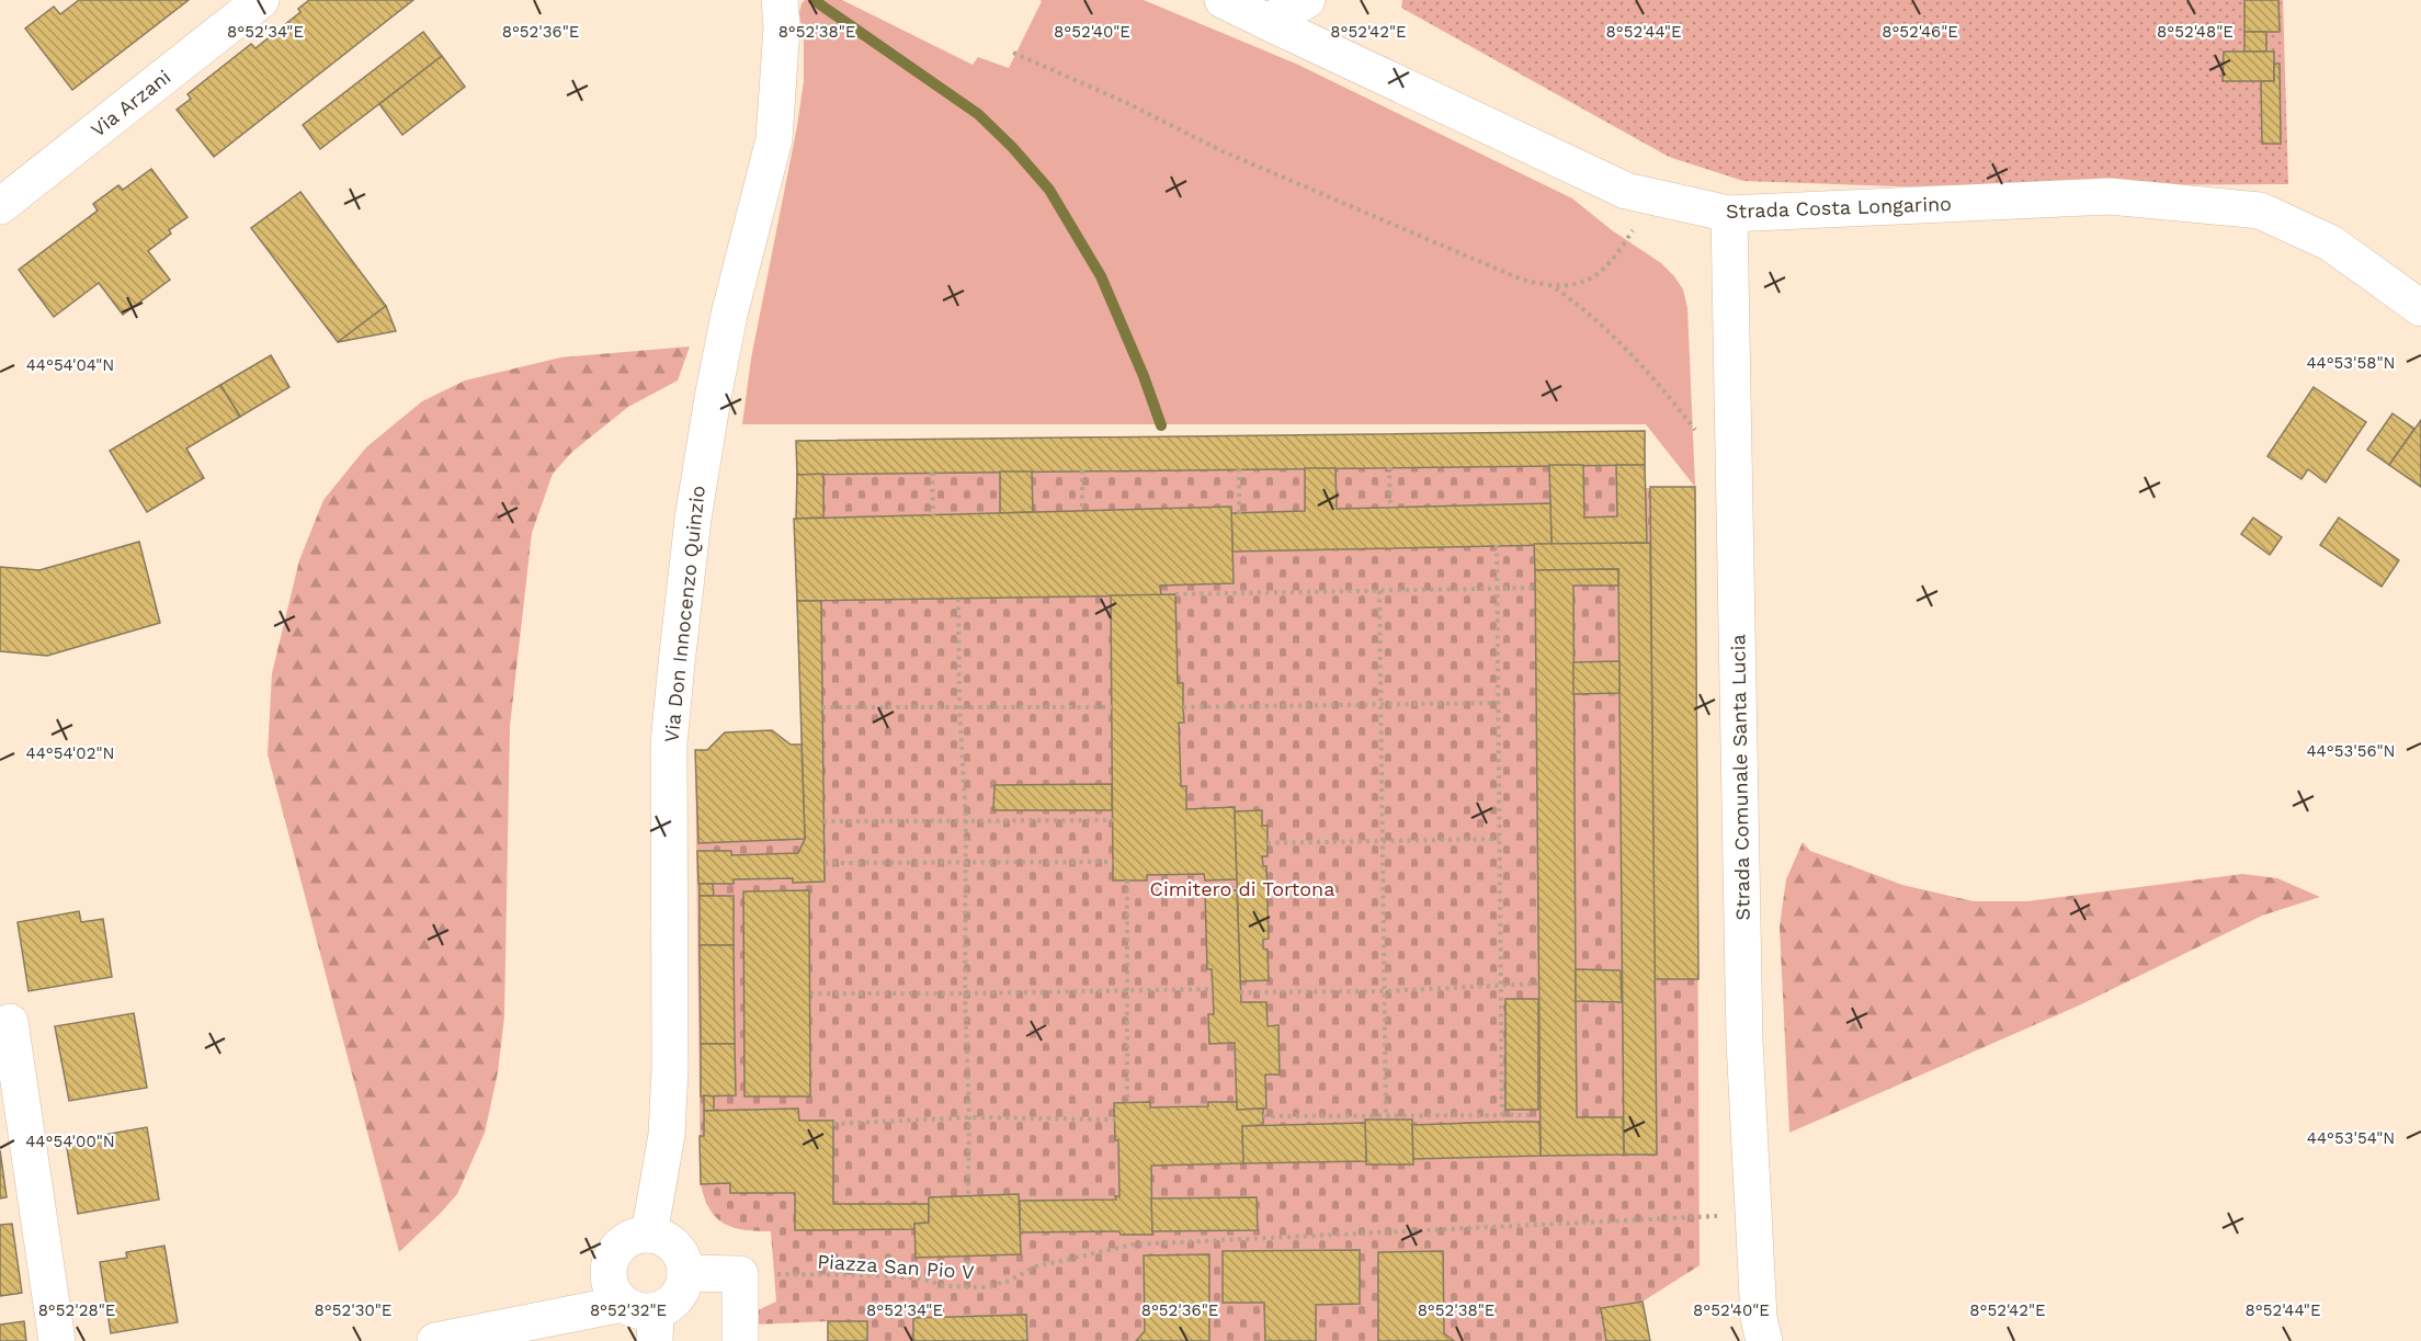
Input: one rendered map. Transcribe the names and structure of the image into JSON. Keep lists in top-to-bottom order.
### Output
{
  "streets": {
    "street": [
      "Via Arzani",
      "Strada Costa Longarino",
      "Via Don Innocenzo Quinzio",
      "Strada Comunale Santa Lucia"
    ],
    "path": ["Piazza San Pio V"]
  },
  "crossings": [
    ["Strada Costa Longarino", "Strada Comunale Santa Lucia"],
    ["Strada Comunale Santa Lucia", "Piazza San Pio V"]
  ],
  "parks": ["Cimitero di Tortona"],
  "coordinates": [
    "8°52'34\"E",
    "8°52'36\"E",
    "8°52'38\"E",
    "8°52'40\"E",
    "8°52'42\"E",
    "8°52'44\"E",
    "8°52'46\"E",
    "8°52'48\"E",
    "44°53'58\"N",
    "44°54'04\"N",
    "44°53'56\"N",
    "44°54'02\"N",
    "44°53'54\"N",
    "44°54'00\"N",
    "8°52'28\"E",
    "8°52'30\"E",
    "8°52'32\"E"
  ]
}
